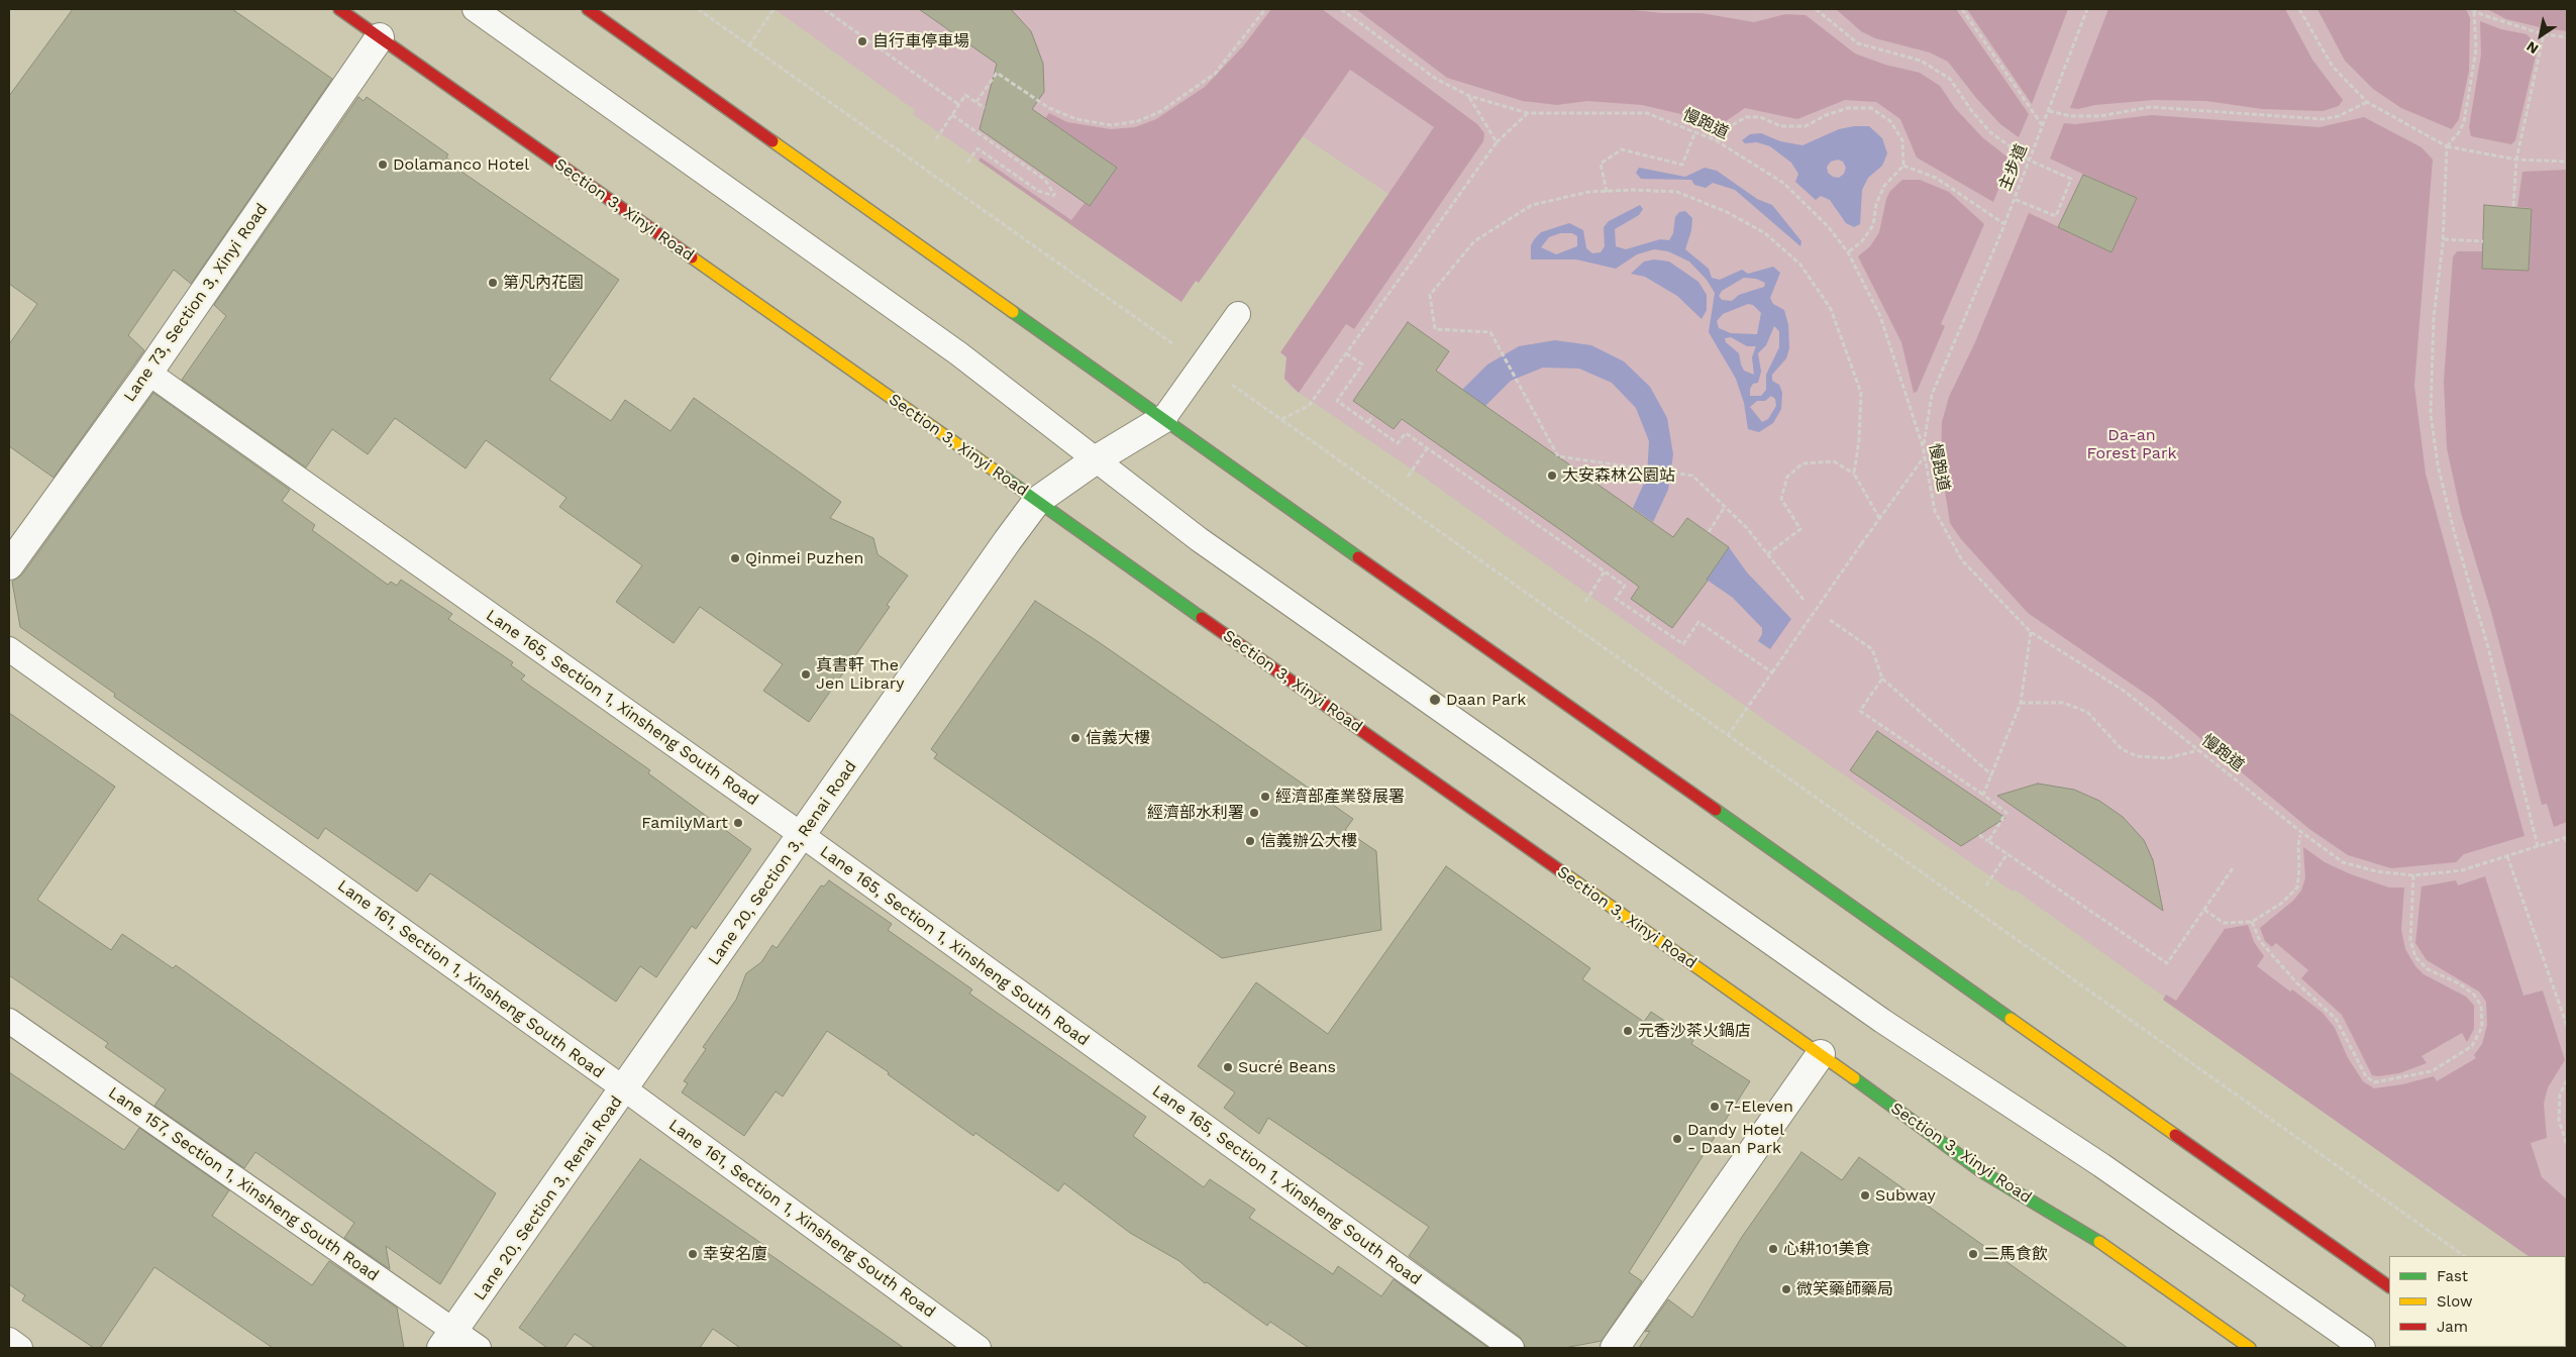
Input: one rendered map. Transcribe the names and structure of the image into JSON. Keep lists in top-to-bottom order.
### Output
{
  "streets": {
    "main road": ["Section 3, Xinyi Road"],
    "street": ["Lane 73, Section 3, Xinyi Road", "Lane 20, Section 3, Renai Road"],
    "lane": ["Lane 165, Section 1, Xinsheng South Road", "Lane 161, Section 1, Xinsheng South Road", "Lane 157, Section 1, Xinsheng South Road"],
    "path": ["慢跑道", "主步道"]
  },
  "crossings": [
    ["慢跑道", "主步道"],
    ["Section 3, Xinyi Road", "Lane 73, Section 3, Xinyi Road"],
    ["Section 3, Xinyi Road", "Lane 20, Section 3, Renai Road"],
    ["Lane 73, Section 3, Xinyi Road", "Lane 165, Section 1, Xinsheng South Road"],
    ["Lane 165, Section 1, Xinsheng South Road", "Lane 20, Section 3, Renai Road"],
    ["Lane 20, Section 3, Renai Road", "Lane 161, Section 1, Xinsheng South Road"],
    ["Lane 20, Section 3, Renai Road", "Lane 157, Section 1, Xinsheng South Road"]
  ],
  "parks": ["Da-an Forest Park"],
  "places": [
    "自行車停車場",
    "Dolamanco Hotel",
    "第凡內花園",
    "大安森林公園站",
    "Qinmei Puzhen",
    "真書軒 The Jen Library",
    "Daan Park",
    "信義大樓",
    "經濟部產業發展署",
    "經濟部水利署",
    "FamilyMart",
    "信義辦公大樓",
    "元香沙茶火鍋店",
    "Sucré Beans",
    "7-Eleven",
    "Dandy Hotel - Daan Park",
    "Subway",
    "心耕101美食",
    "幸安名廈",
    "二馬食飲",
    "微笑藥師藥局"
  ],
  "legend": ["Fast", "Slow", "Jam"],
  "north": "bottom left"
}
